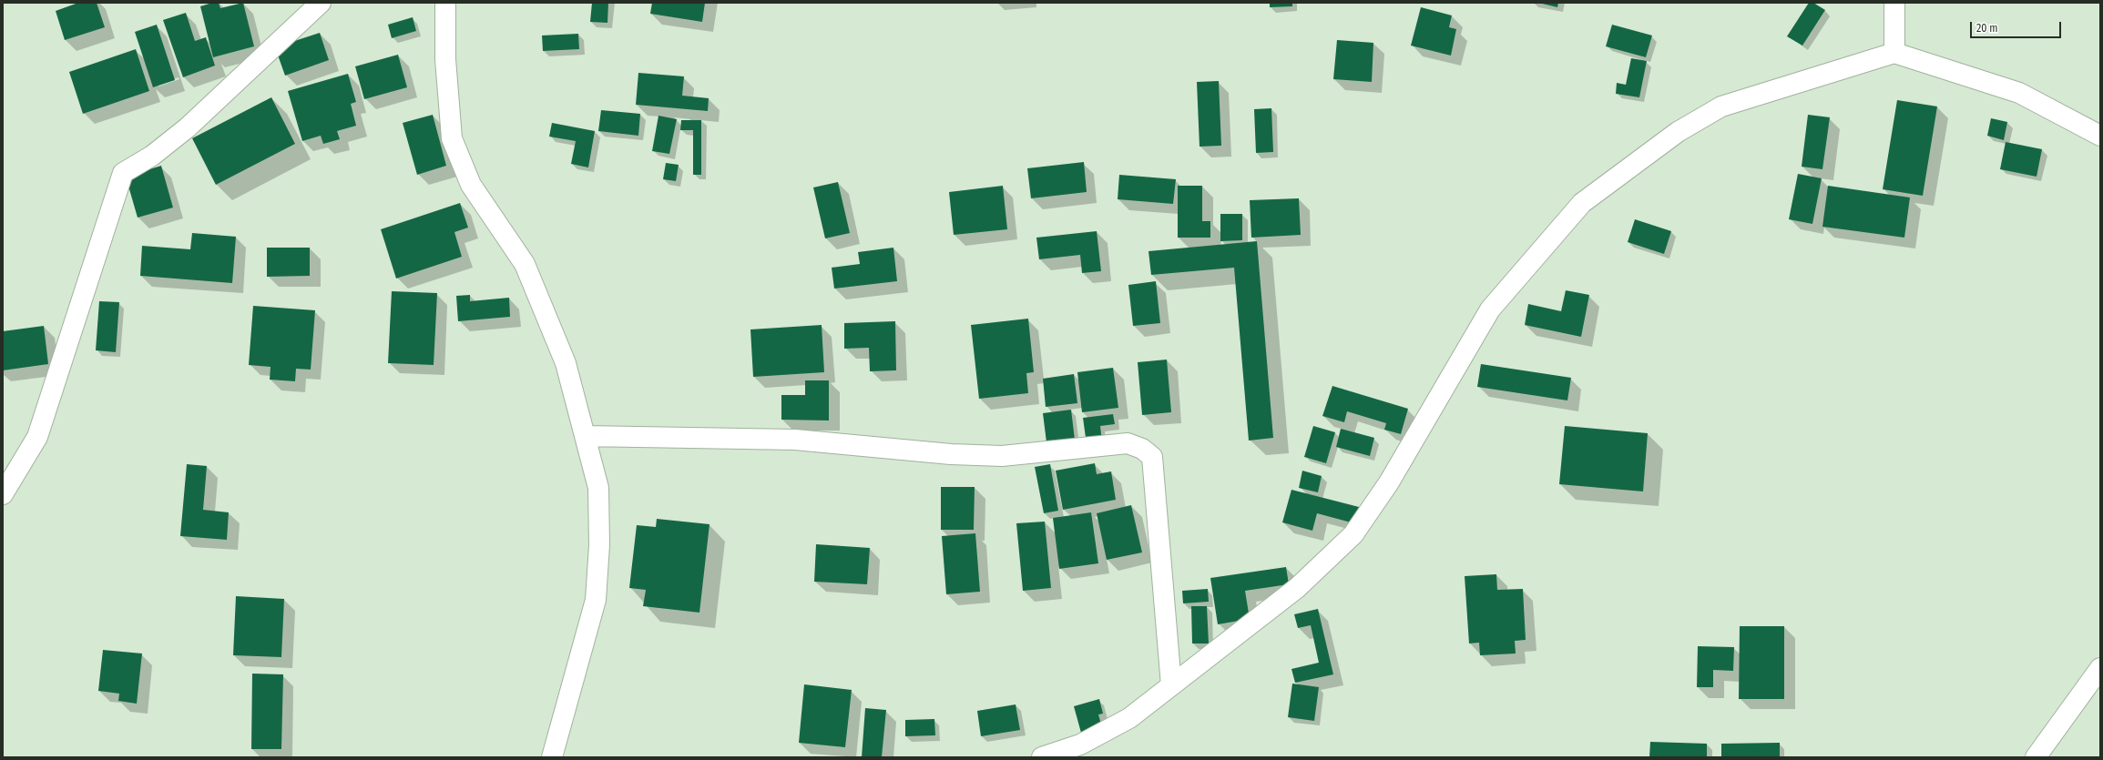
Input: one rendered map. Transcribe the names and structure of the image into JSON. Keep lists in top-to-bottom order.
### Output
{
  "scale_bar": "20 m"
}
